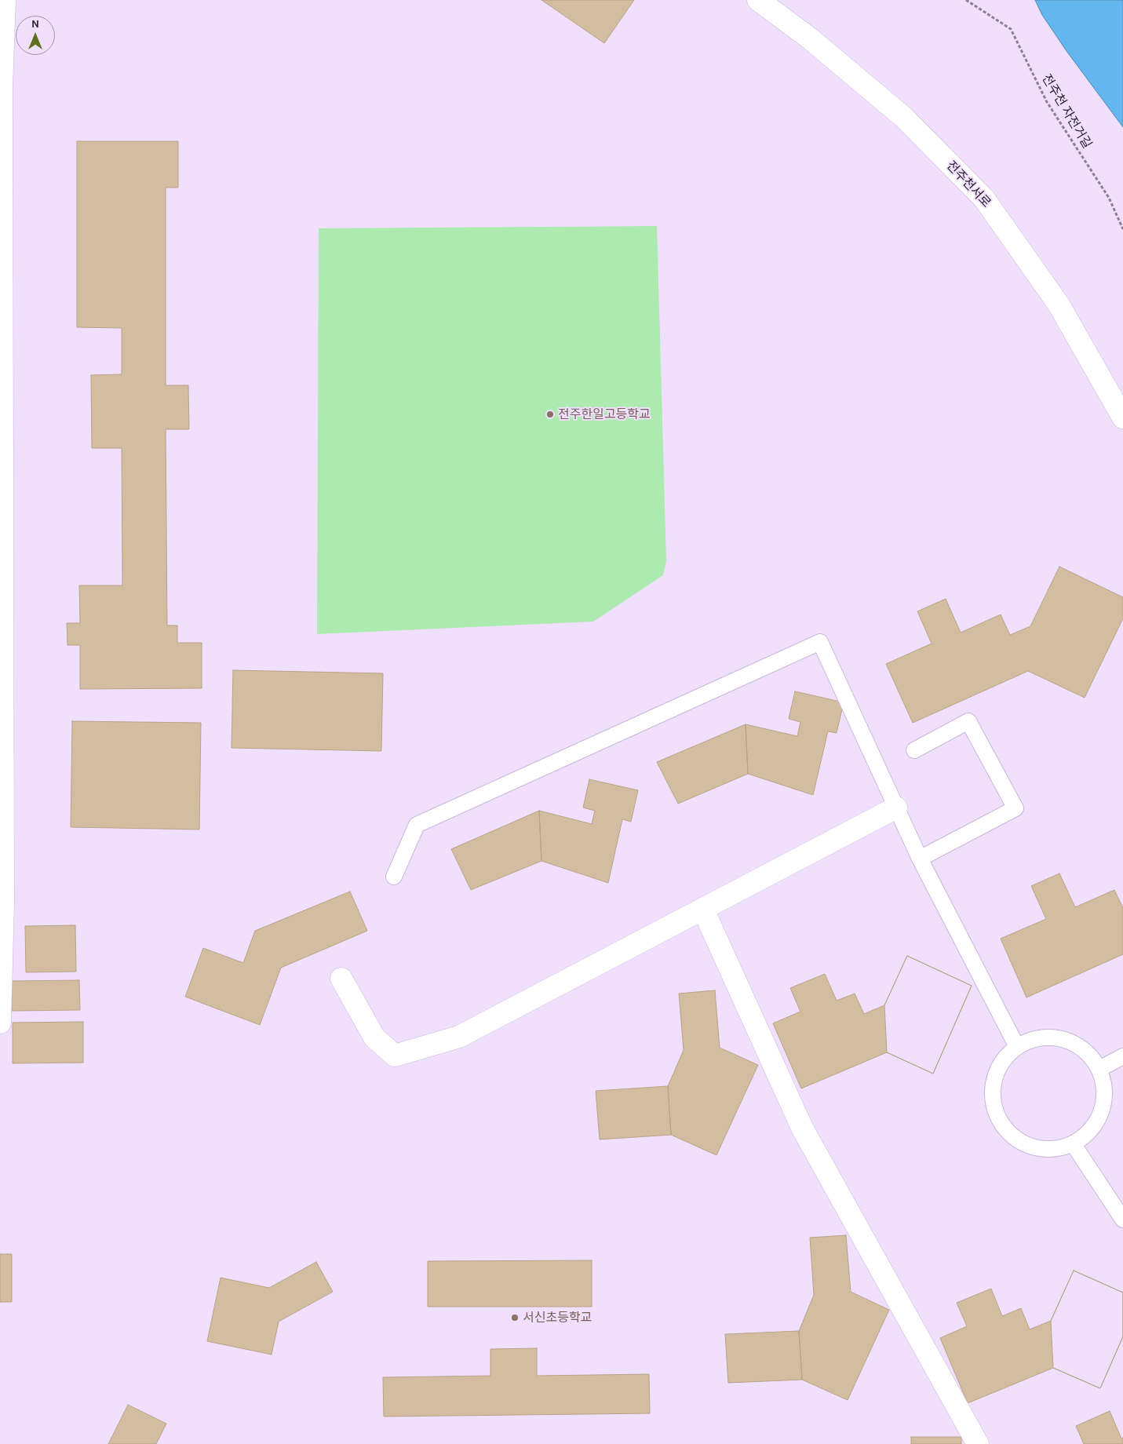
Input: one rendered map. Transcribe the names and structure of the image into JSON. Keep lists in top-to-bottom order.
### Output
{
  "streets": {
    "street": ["전주천서로"],
    "path": ["전주천 자전거길"]
  },
  "places": ["전주한일고등학교", "서신초등학교"],
  "north": "top"
}
